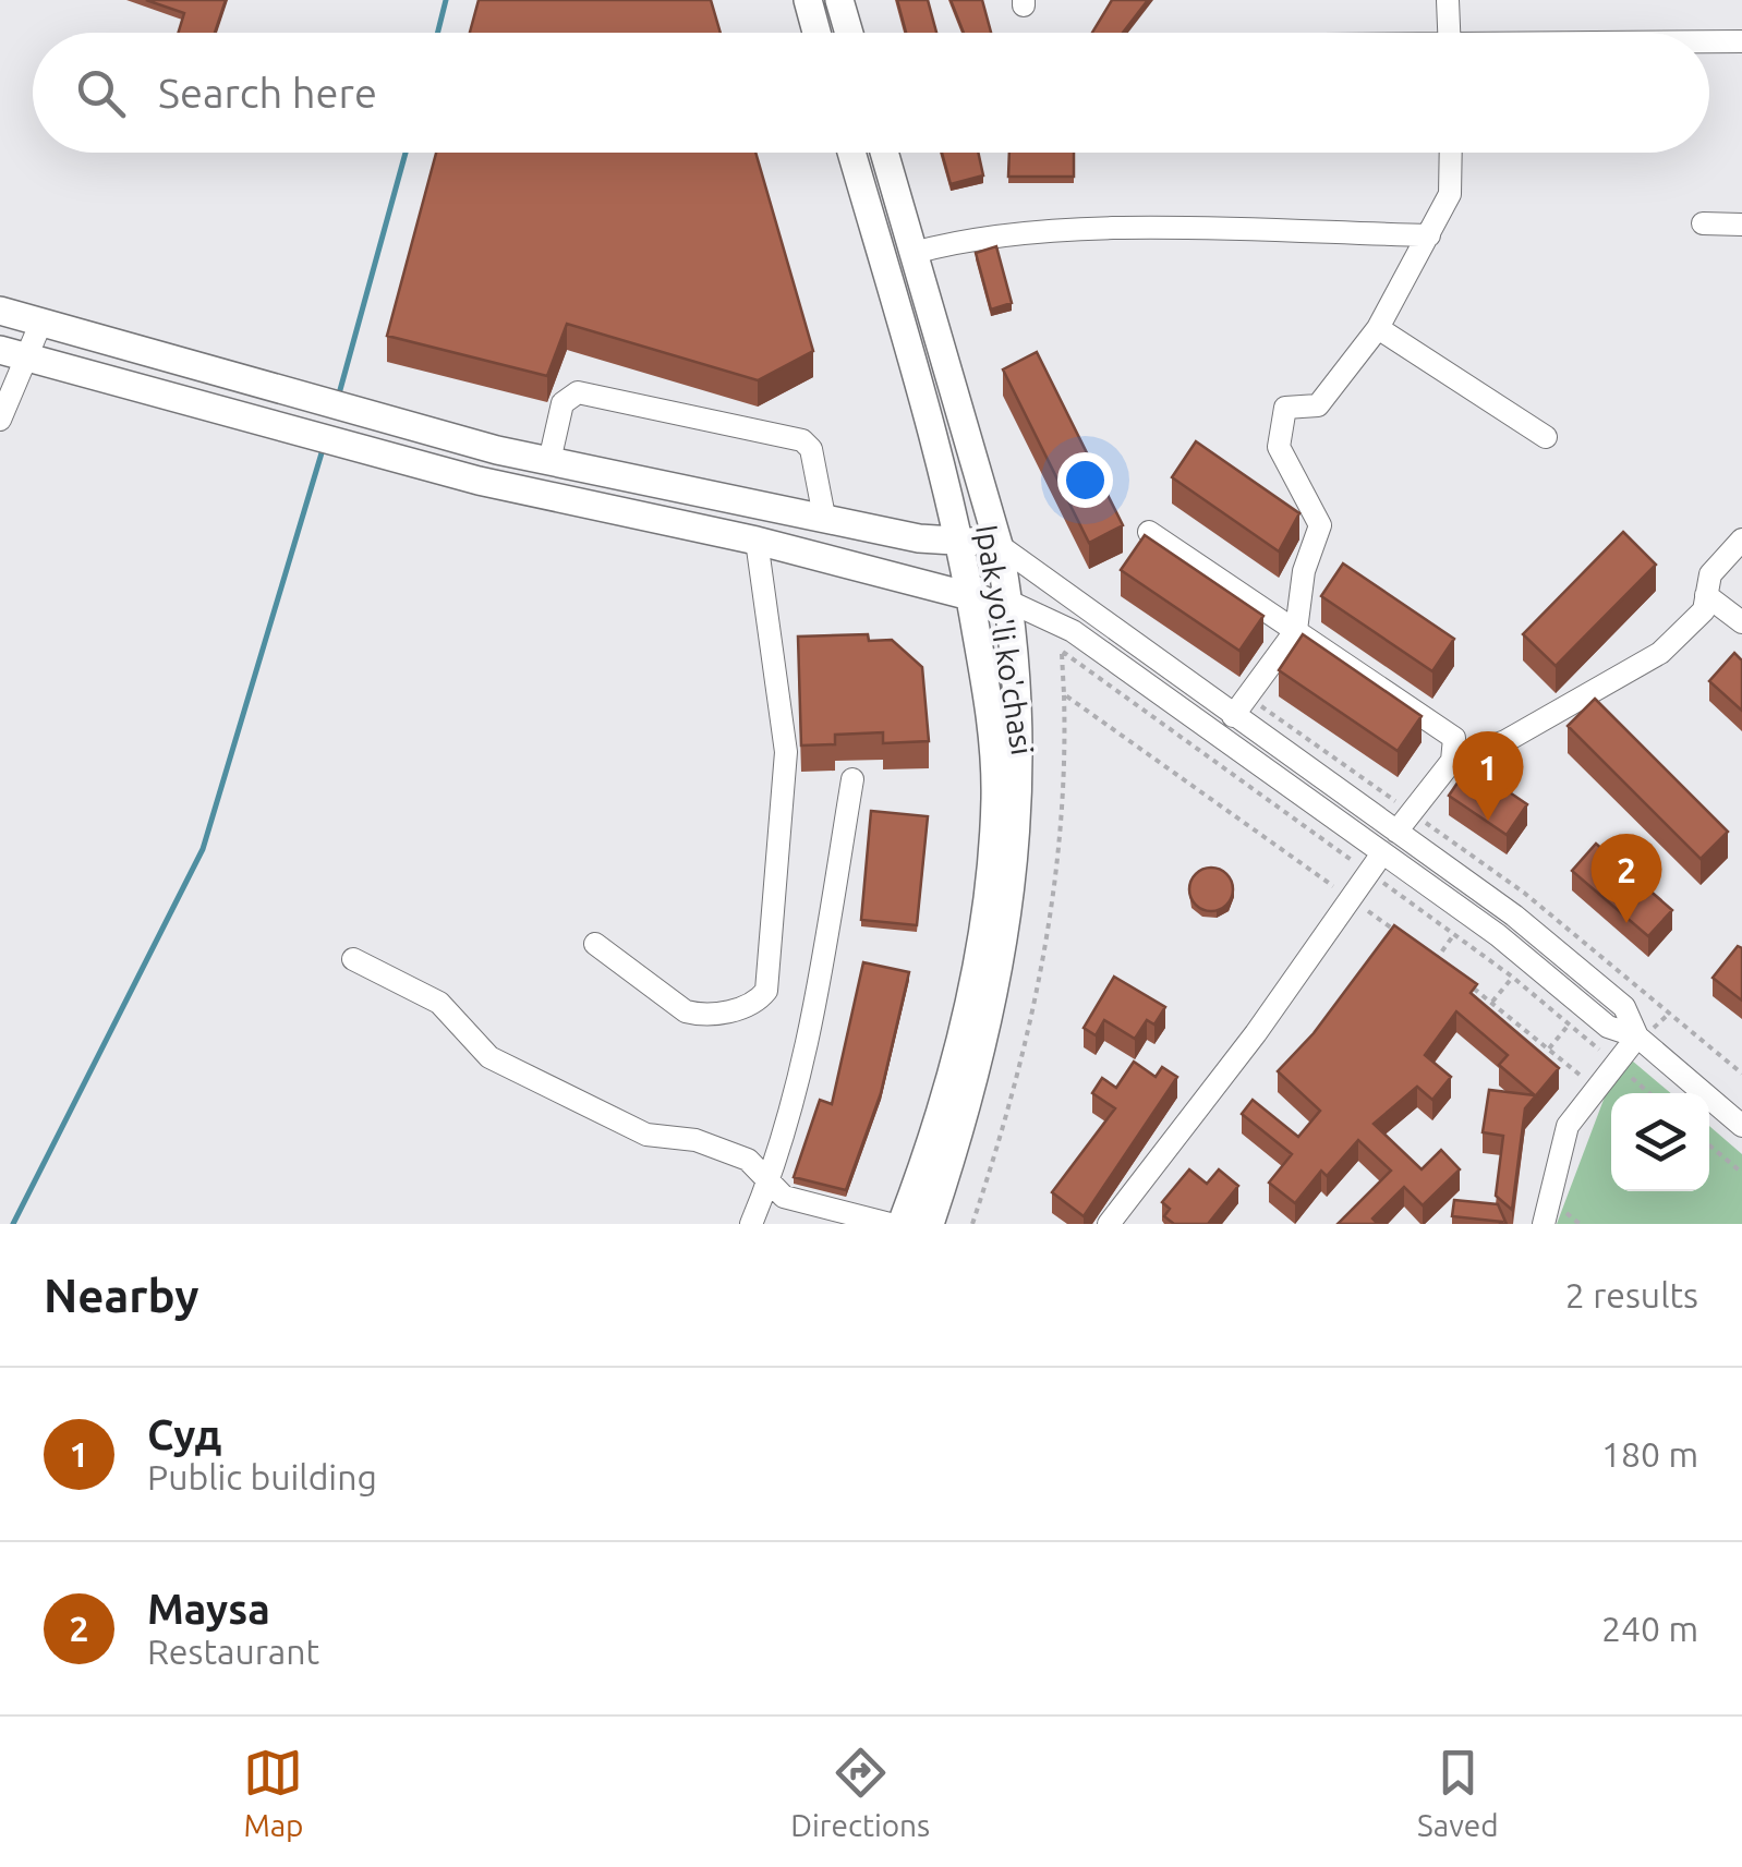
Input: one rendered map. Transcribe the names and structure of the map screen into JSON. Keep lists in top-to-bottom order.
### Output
{
  "streets": {
    "main road": ["Ipak yo'li ko'chasi"]
  },
  "page": {
    "search": "Search here",
    "pins": ["1", "2"],
    "heading": ["Nearby", "2 results"],
    "list": [
      {
        "mark": "1",
        "name": "Суд",
        "note": "Public building",
        "value": "180 m"
      },
      {
        "mark": "2",
        "name": "Maysa",
        "note": "Restaurant",
        "value": "240 m"
      }
    ],
    "nav": ["Map", "Directions", "Saved"]
  }
}
